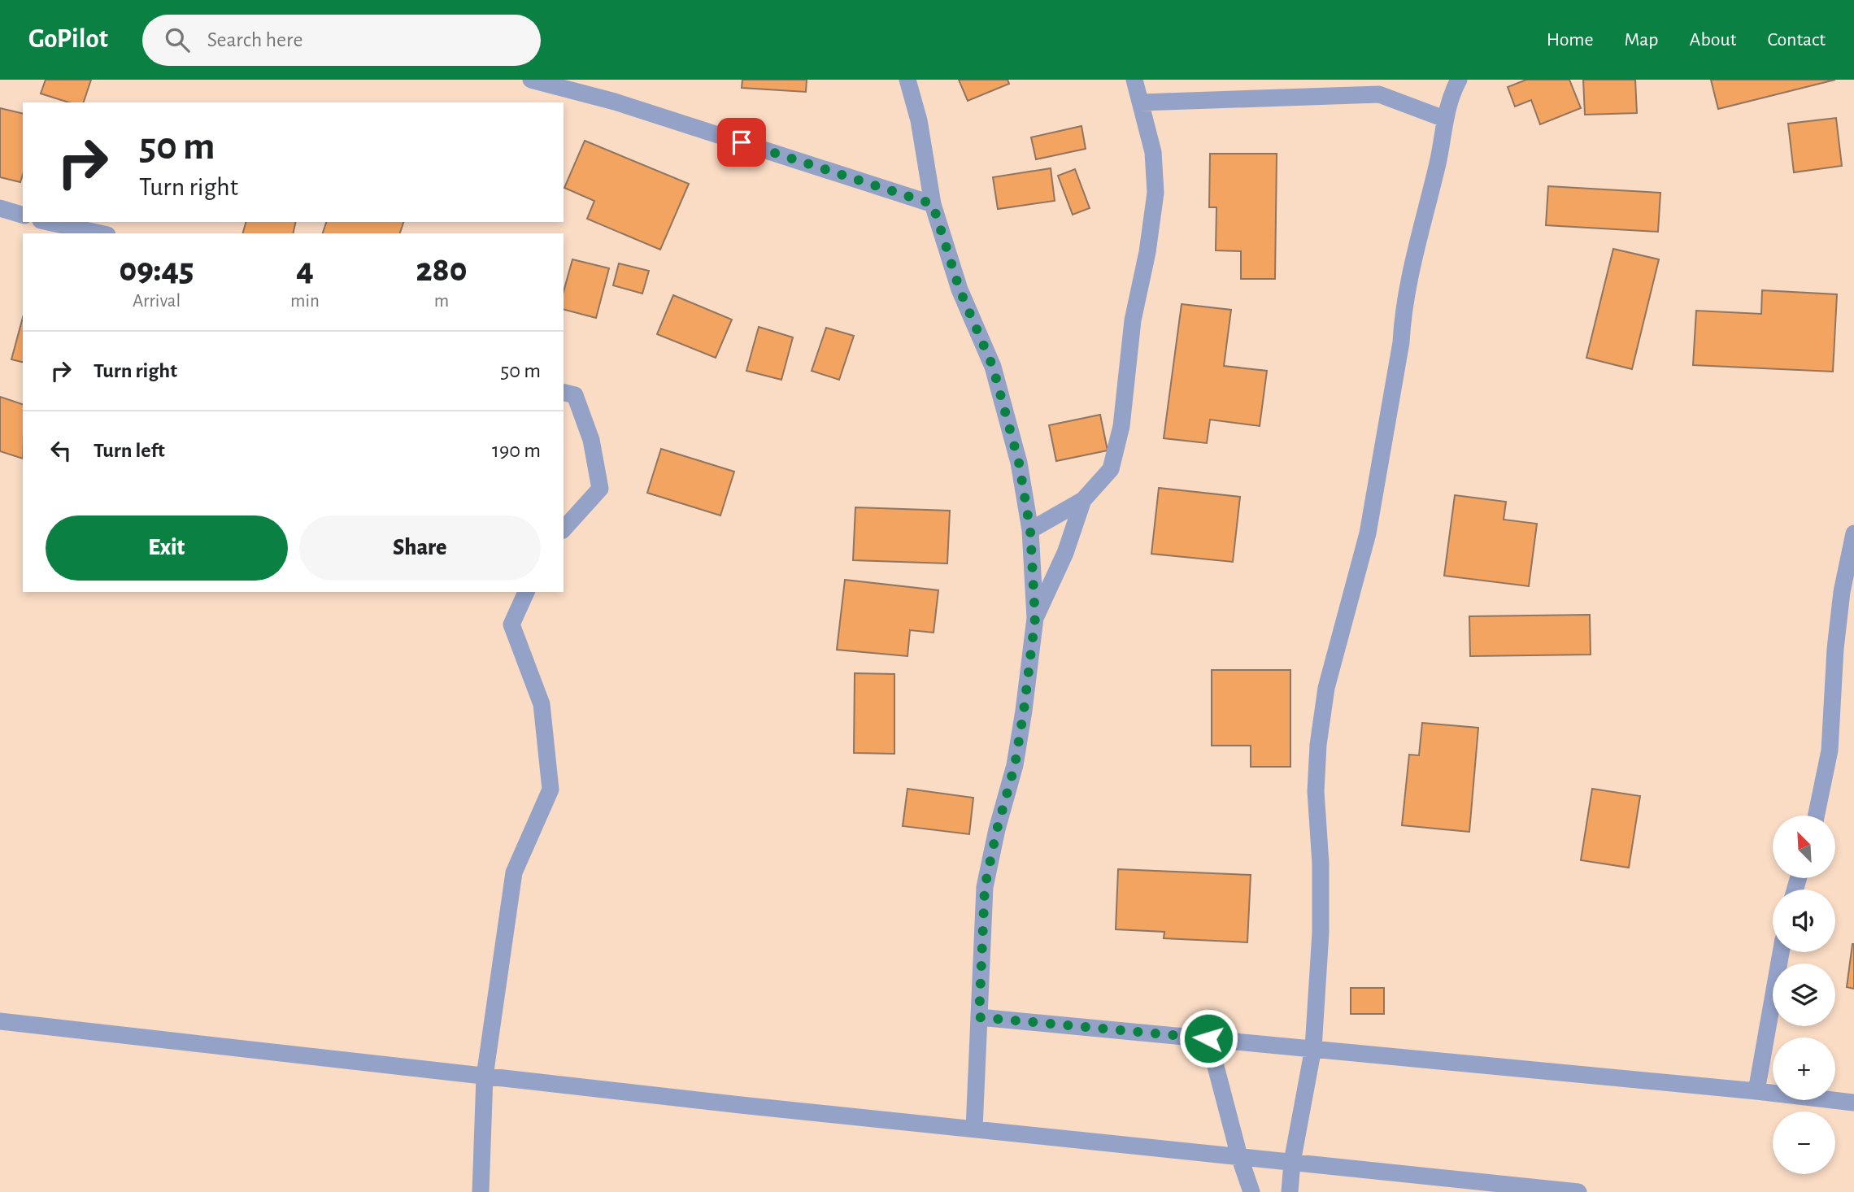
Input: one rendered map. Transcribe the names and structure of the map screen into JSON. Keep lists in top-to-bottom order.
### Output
{
  "north": "top left",
  "page": {
    "header": "GoPilot",
    "search": "Search here",
    "nav": [
      "Home",
      "Map",
      "About",
      "Contact"
    ],
    "turn": ["50 m", "Turn right"],
    "eta": [
      "09:45",
      "Arrival",
      "4",
      "min",
      "280",
      "m"
    ],
    "list": [
      {
        "name": "Turn right",
        "value": "50 m"
      },
      {
        "name": "Turn left",
        "value": "190 m"
      }
    ],
    "buttons": ["Exit", "Share"],
    "map_buttons": ["+", "−"]
  }
}
